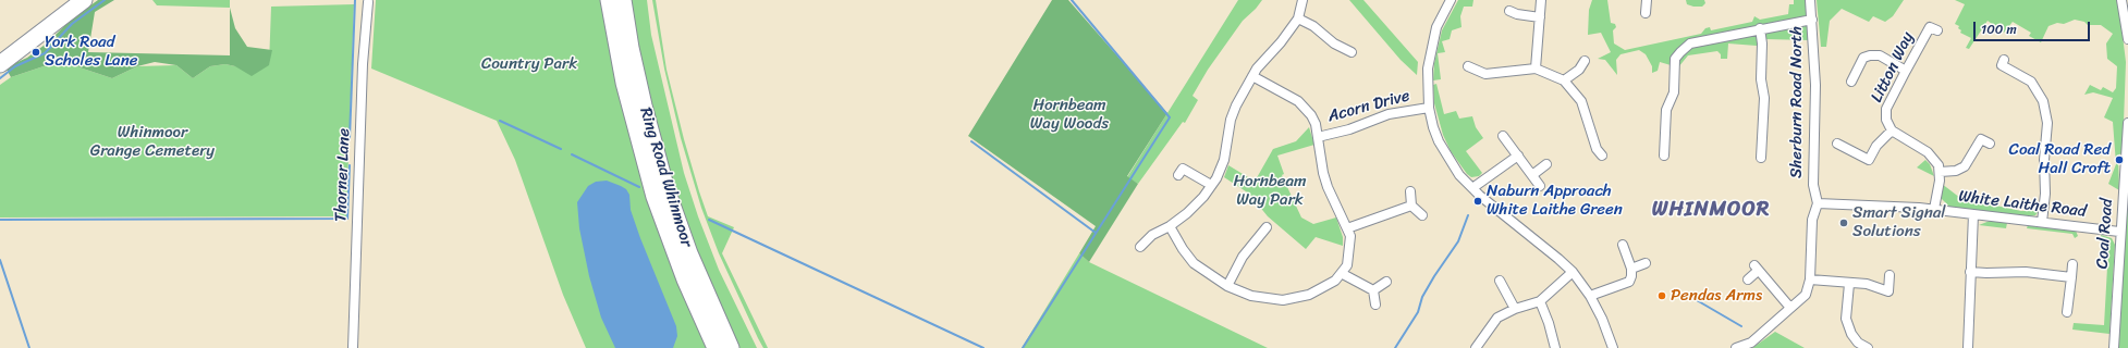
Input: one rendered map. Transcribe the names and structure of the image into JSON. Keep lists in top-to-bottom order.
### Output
{
  "streets": {
    "highway": ["Ring Road Whinmoor"],
    "street": [
      "Litton Way",
      "Sherburn Road North",
      "Acorn Drive",
      "Thorner Lane",
      "White Laithe Road",
      "Coal Road"
    ]
  },
  "crossings": [
    ["Sherburn Road North", "White Laithe Road"],
    ["White Laithe Road", "Coal Road"]
  ],
  "districts": ["WHINMOOR"],
  "parks": [
    "Country Park",
    "Hornbeam Way Woods",
    "Whinmoor Grange Cemetery",
    "Hornbeam Way Park"
  ],
  "places": [
    "York Road Scholes Lane",
    "Coal Road Red Hall Croft",
    "Naburn Approach White Laithe Green",
    "Smart Signal Solutions",
    "Pendas Arms"
  ],
  "scale_bar": "100 m"
}
